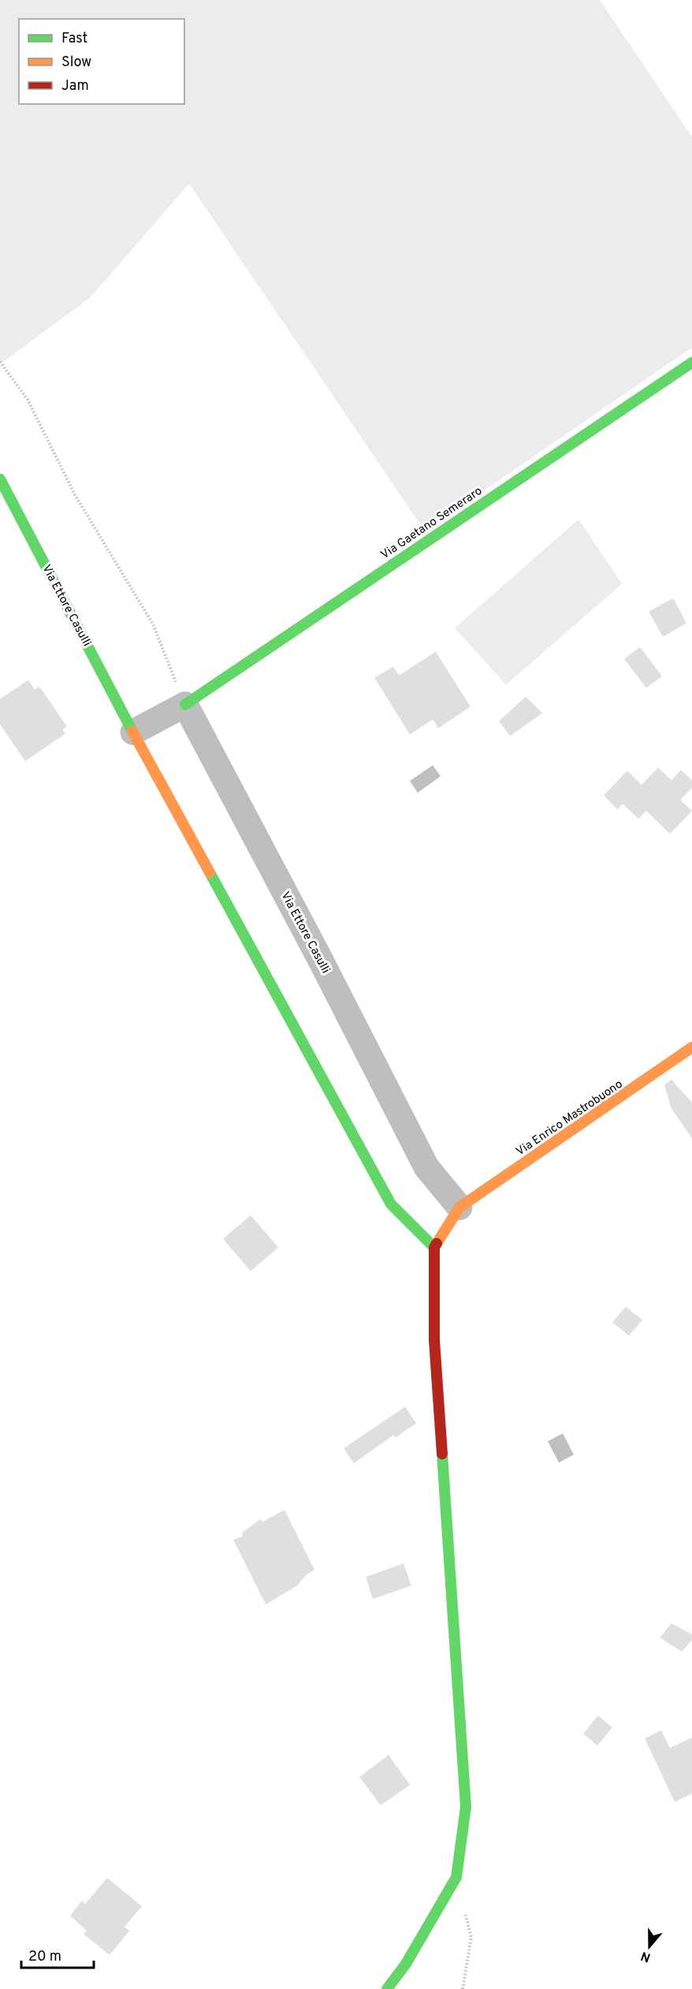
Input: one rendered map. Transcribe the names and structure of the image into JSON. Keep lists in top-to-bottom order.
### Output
{
  "streets": {
    "street": ["Via Gaetano Semeraro", "Via Ettore Casulli", "Via Enrico Mastrobuono"]
  },
  "crossings": [
    ["Via Gaetano Semeraro", "Via Ettore Casulli"],
    ["Via Ettore Casulli", "Via Enrico Mastrobuono"]
  ],
  "legend": ["Fast", "Slow", "Jam"],
  "scale_bar": "20 m",
  "north": "bottom"
}
